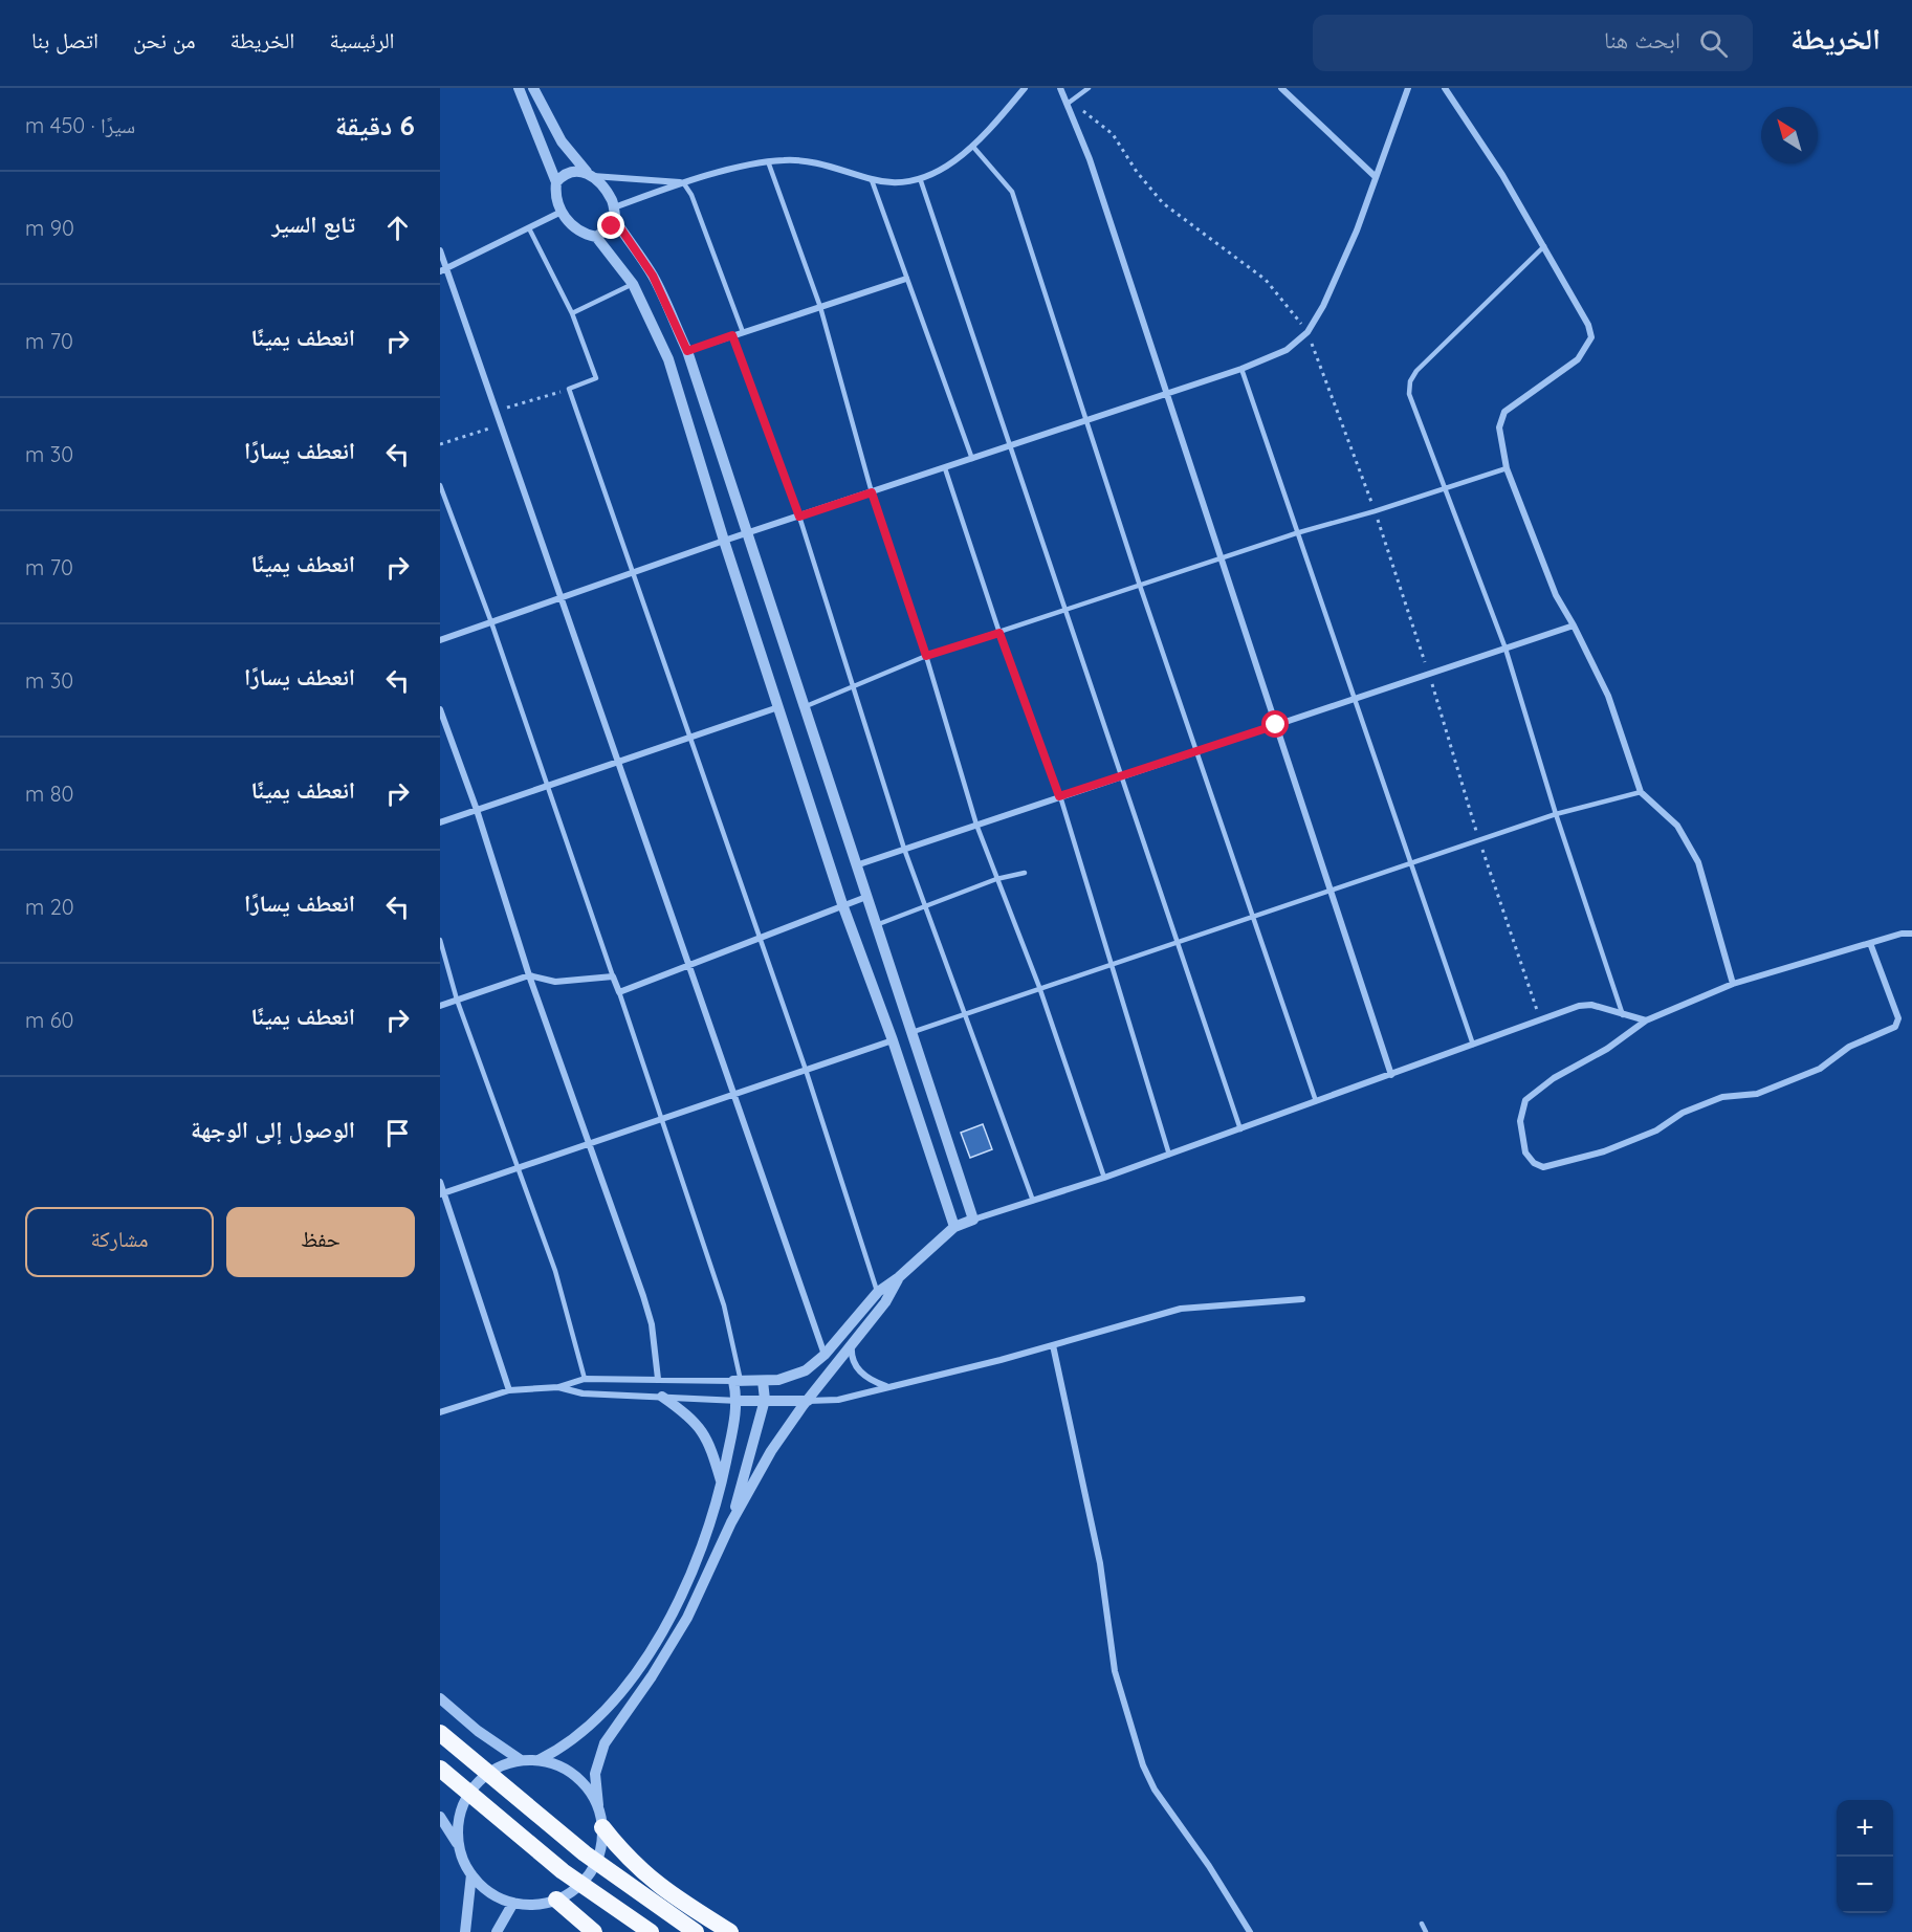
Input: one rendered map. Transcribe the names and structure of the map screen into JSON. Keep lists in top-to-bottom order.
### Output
{
  "north": "top left",
  "page": {
    "header": "الخريطة",
    "search": "ابحث هنا",
    "nav": [
      "الرئيسية",
      "الخريطة",
      "من نحن",
      "اتصل بنا"
    ],
    "heading": ["6 دقيقة", "سيرًا · 450 m"],
    "list": [
      ["تابع السير", "90 m"],
      ["انعطف يمينًا", "70 m"],
      ["انعطف يسارًا", "30 m"],
      ["انعطف يمينًا", "70 m"],
      ["انعطف يسارًا", "30 m"],
      ["انعطف يمينًا", "80 m"],
      ["انعطف يسارًا", "20 m"],
      ["انعطف يمينًا", "60 m"],
      "الوصول إلى الوجهة"
    ],
    "buttons": ["حفظ", "مشاركة"],
    "map_buttons": ["+", "−"]
  }
}
